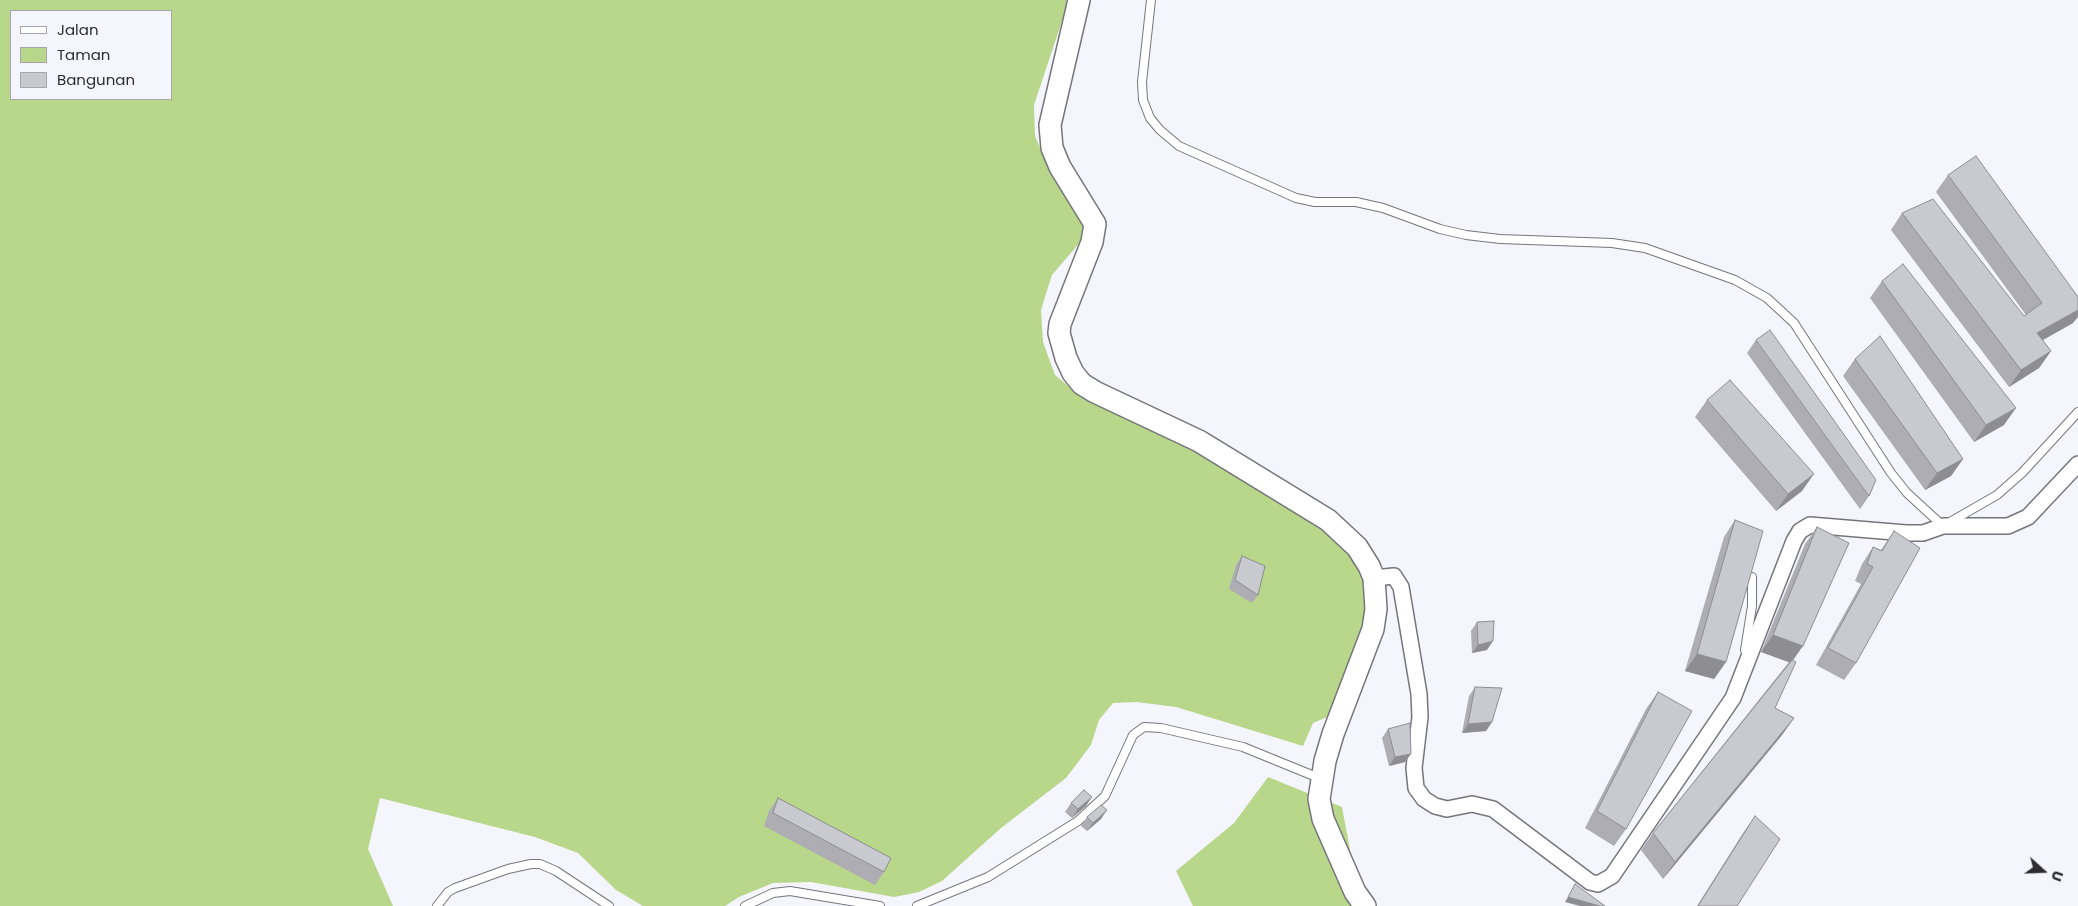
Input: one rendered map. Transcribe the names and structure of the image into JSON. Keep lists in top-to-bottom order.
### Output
{
  "legend": ["Jalan", "Taman", "Bangunan"],
  "north": "right"
}
